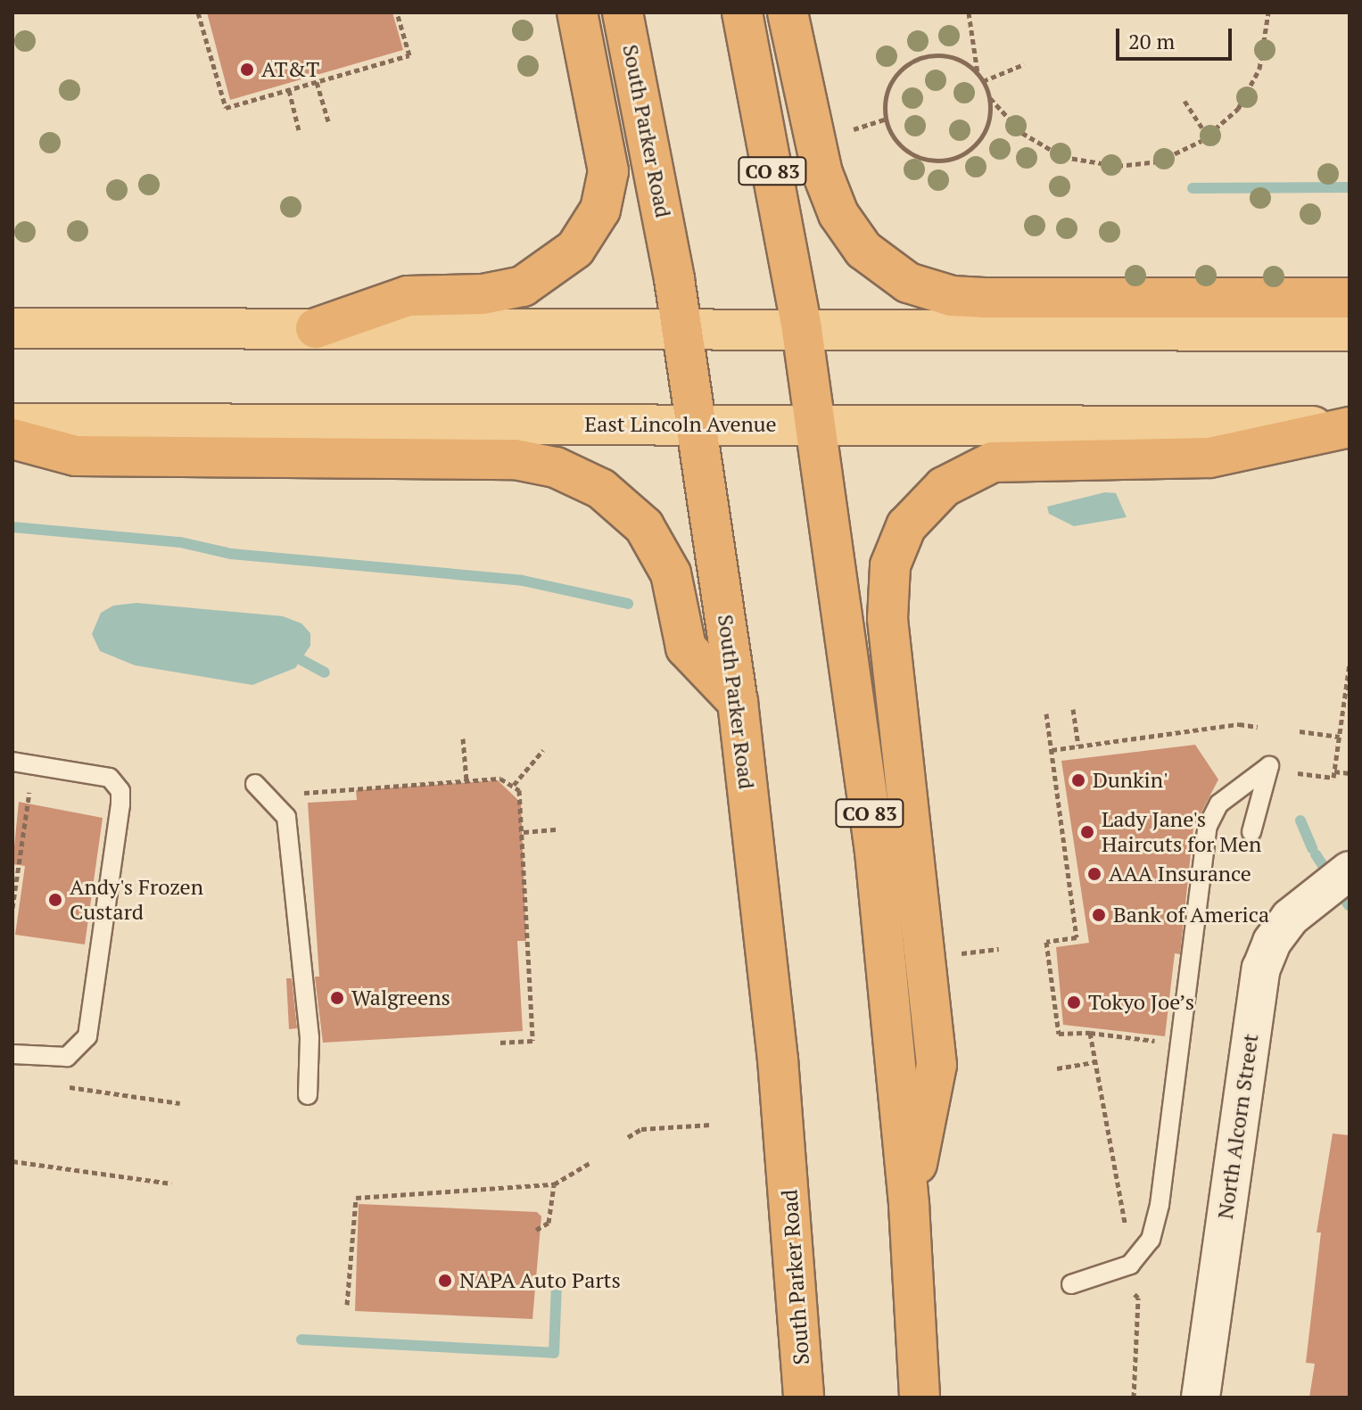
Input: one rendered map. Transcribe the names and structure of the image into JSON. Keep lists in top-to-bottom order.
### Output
{
  "streets": {
    "highway": ["South Parker Road", "CO 83"],
    "main road": ["East Lincoln Avenue"],
    "street": ["North Alcorn Street"]
  },
  "crossings": [
    ["South Parker Road", "East Lincoln Avenue"],
    ["CO 83", "East Lincoln Avenue"]
  ],
  "places": [
    "AT&T",
    "Dunkin'",
    "Lady Jane's Haircuts for Men",
    "AAA Insurance",
    "Andy's Frozen Custard",
    "Bank of America",
    "Walgreens",
    "Tokyo Joe’s",
    "NAPA Auto Parts"
  ],
  "scale_bar": "20 m"
}
